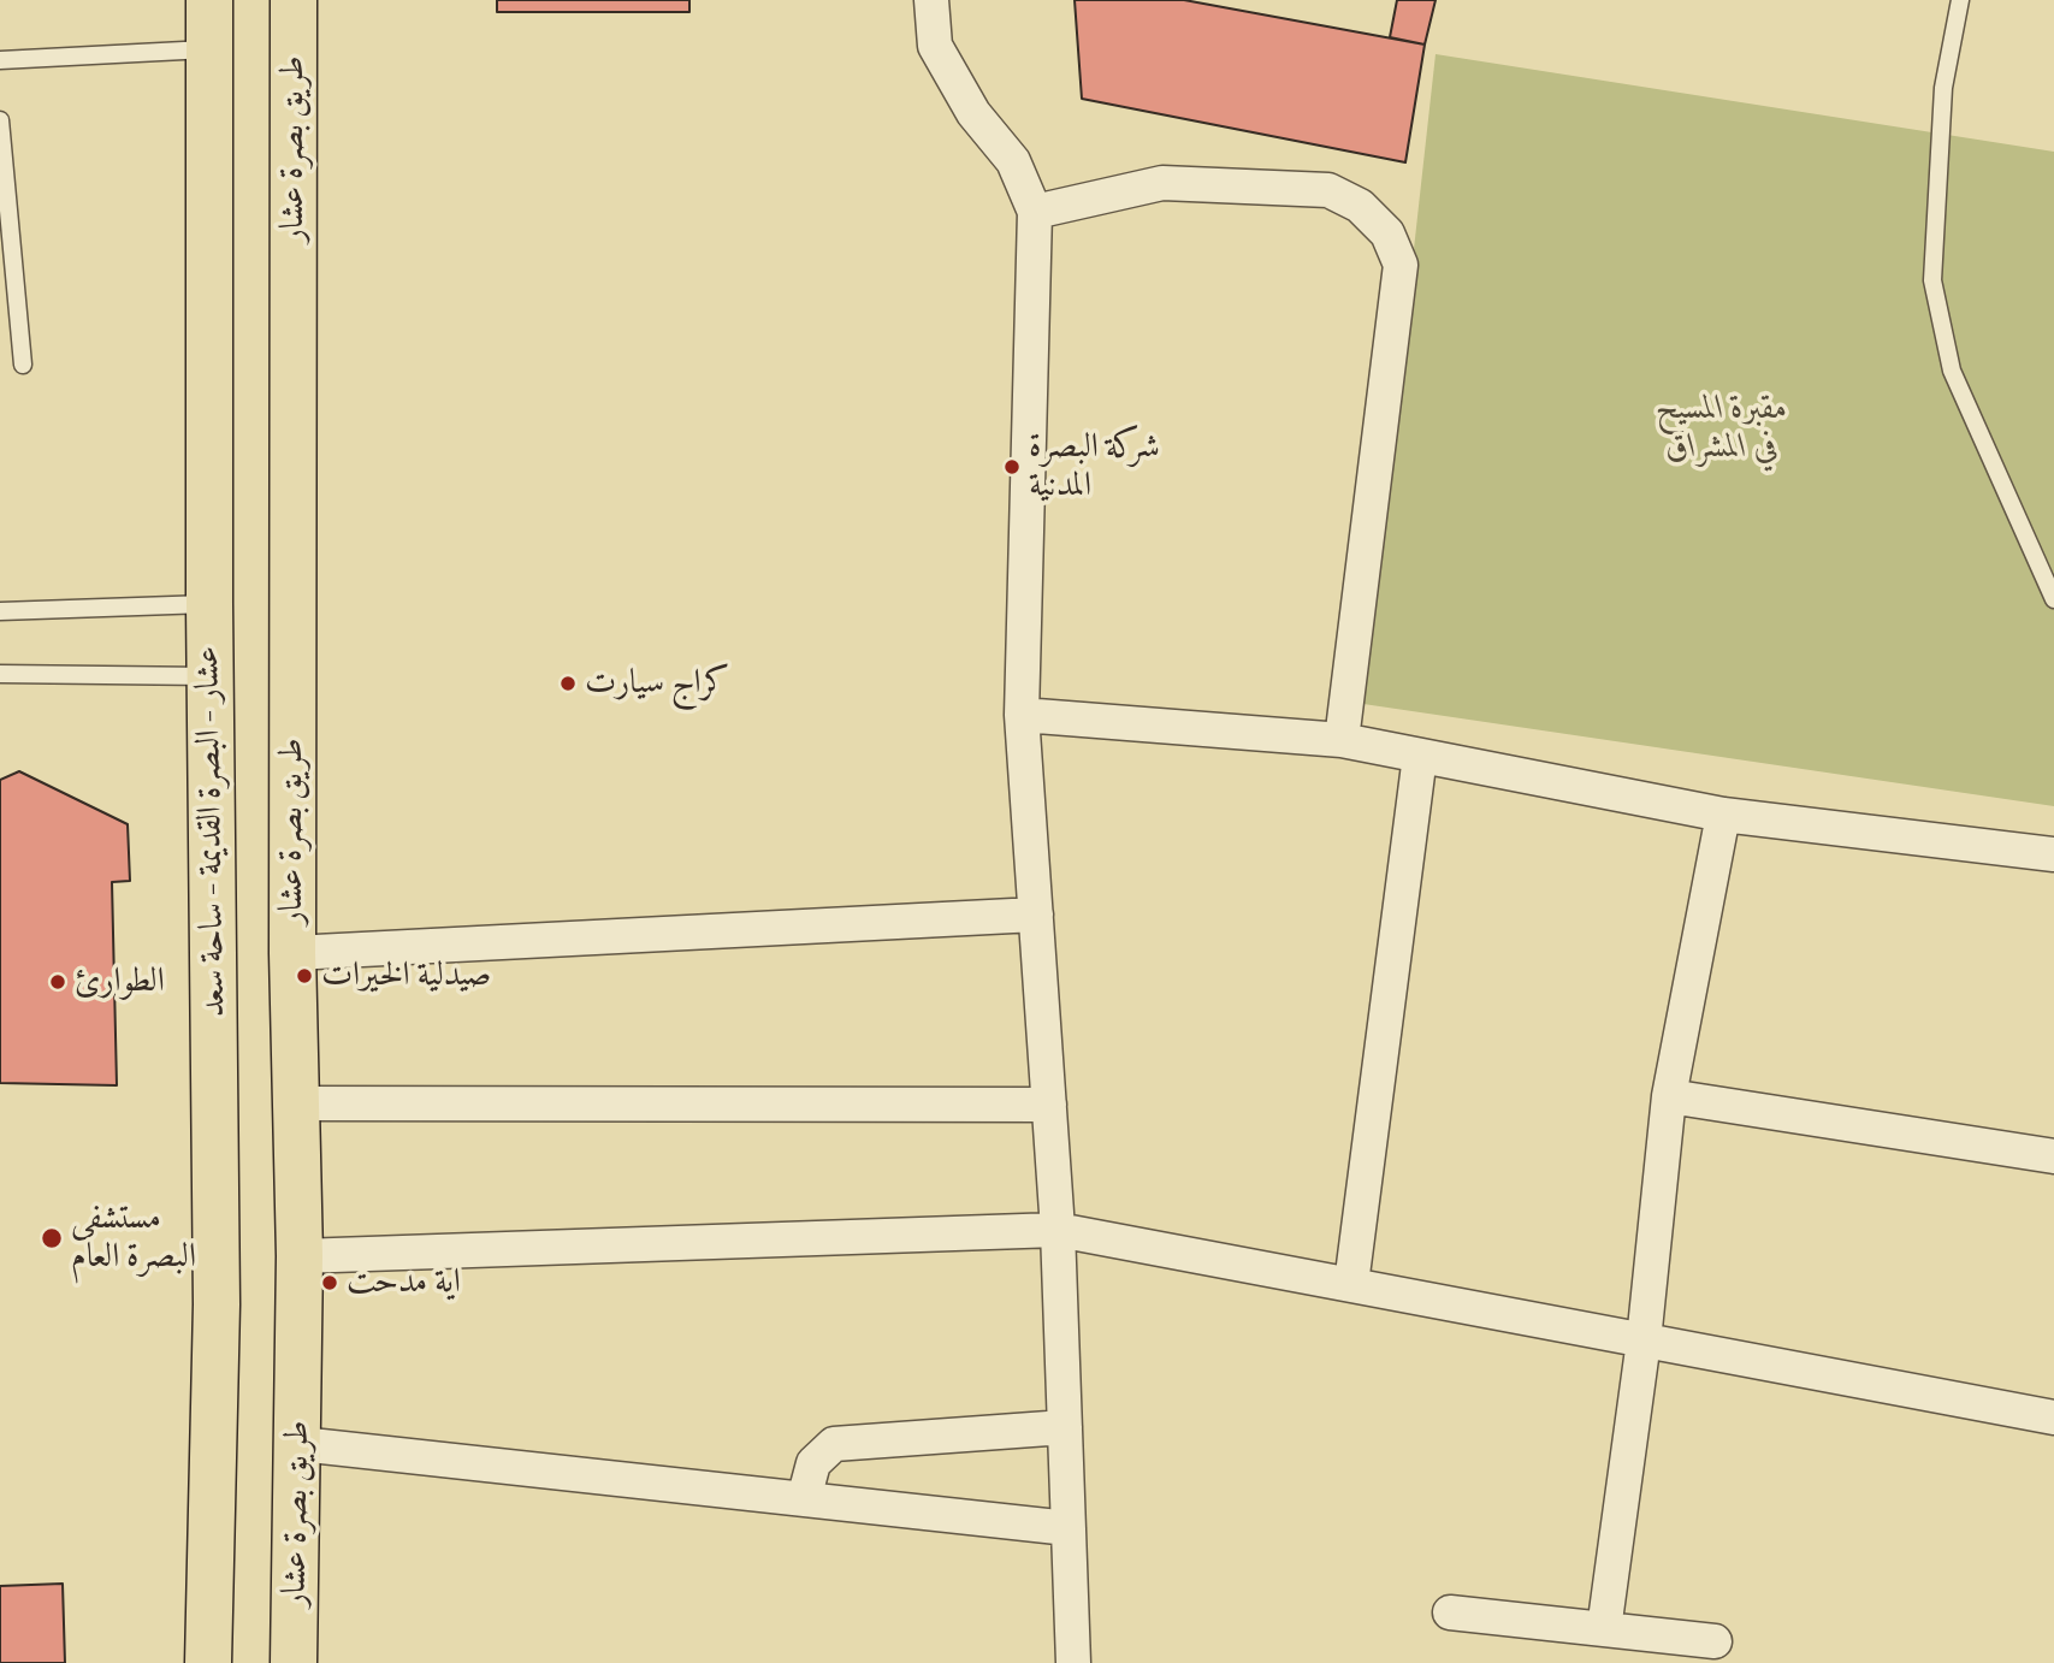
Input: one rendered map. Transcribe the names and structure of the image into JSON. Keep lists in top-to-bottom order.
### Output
{
  "streets": {
    "main road": ["طريق بصرة عشار", "عشار - البصرة القديمة - ساحة سعد"]
  },
  "parks": ["مقبرة المسيح في المشراق"],
  "places": [
    "شركة البصرة المدنية",
    "كراج سيارت",
    "صيدلية الخيرات",
    "الطوارئ",
    "مستشفى البصرة العام",
    "اية مدحت"
  ]
}
